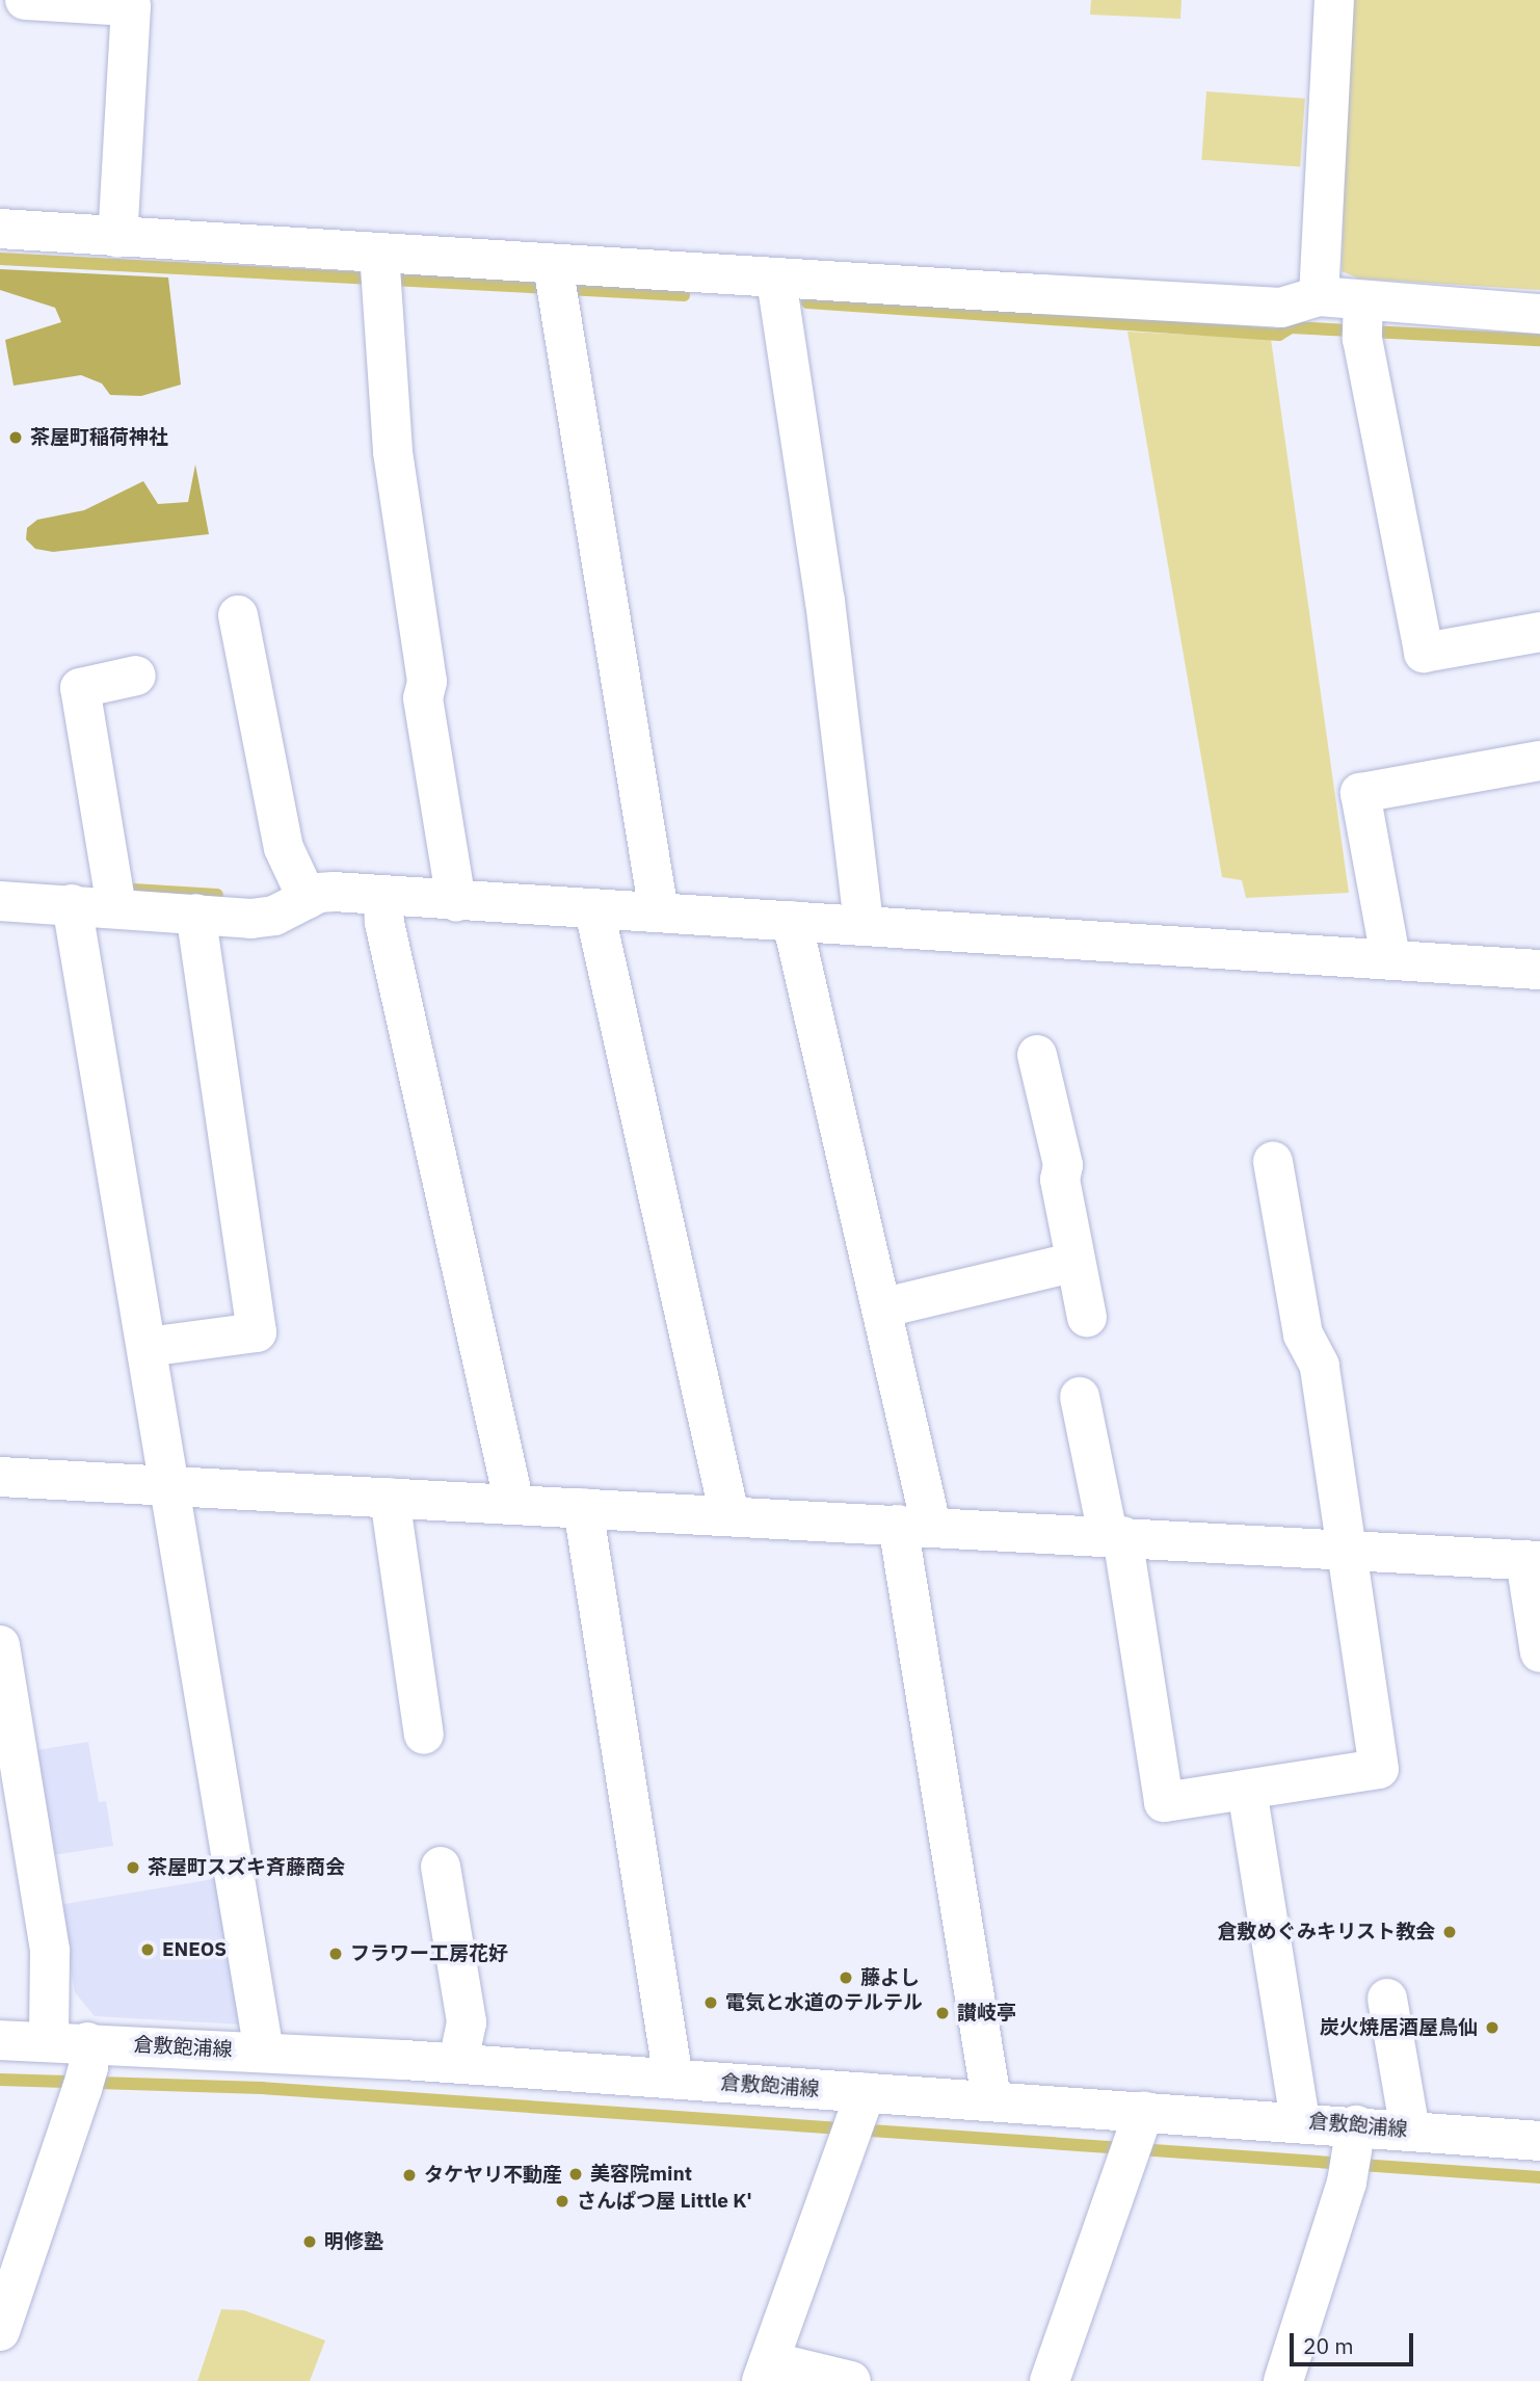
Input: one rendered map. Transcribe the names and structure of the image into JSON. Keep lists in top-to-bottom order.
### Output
{
  "streets": {
    "street": ["倉敷飽浦線"]
  },
  "places": [
    "茶屋町稲荷神社",
    "茶屋町スズキ斉藤商会",
    "倉敷めぐみキリスト教会",
    "ENEOS",
    "フラワー工房花好",
    "藤よし",
    "電気と水道のテルテル",
    "讃岐亭",
    "炭火焼居酒屋鳥仙",
    "美容院mint",
    "タケヤリ不動産",
    "さんぱつ屋 Little K'",
    "明修塾"
  ],
  "scale_bar": "20 m"
}
